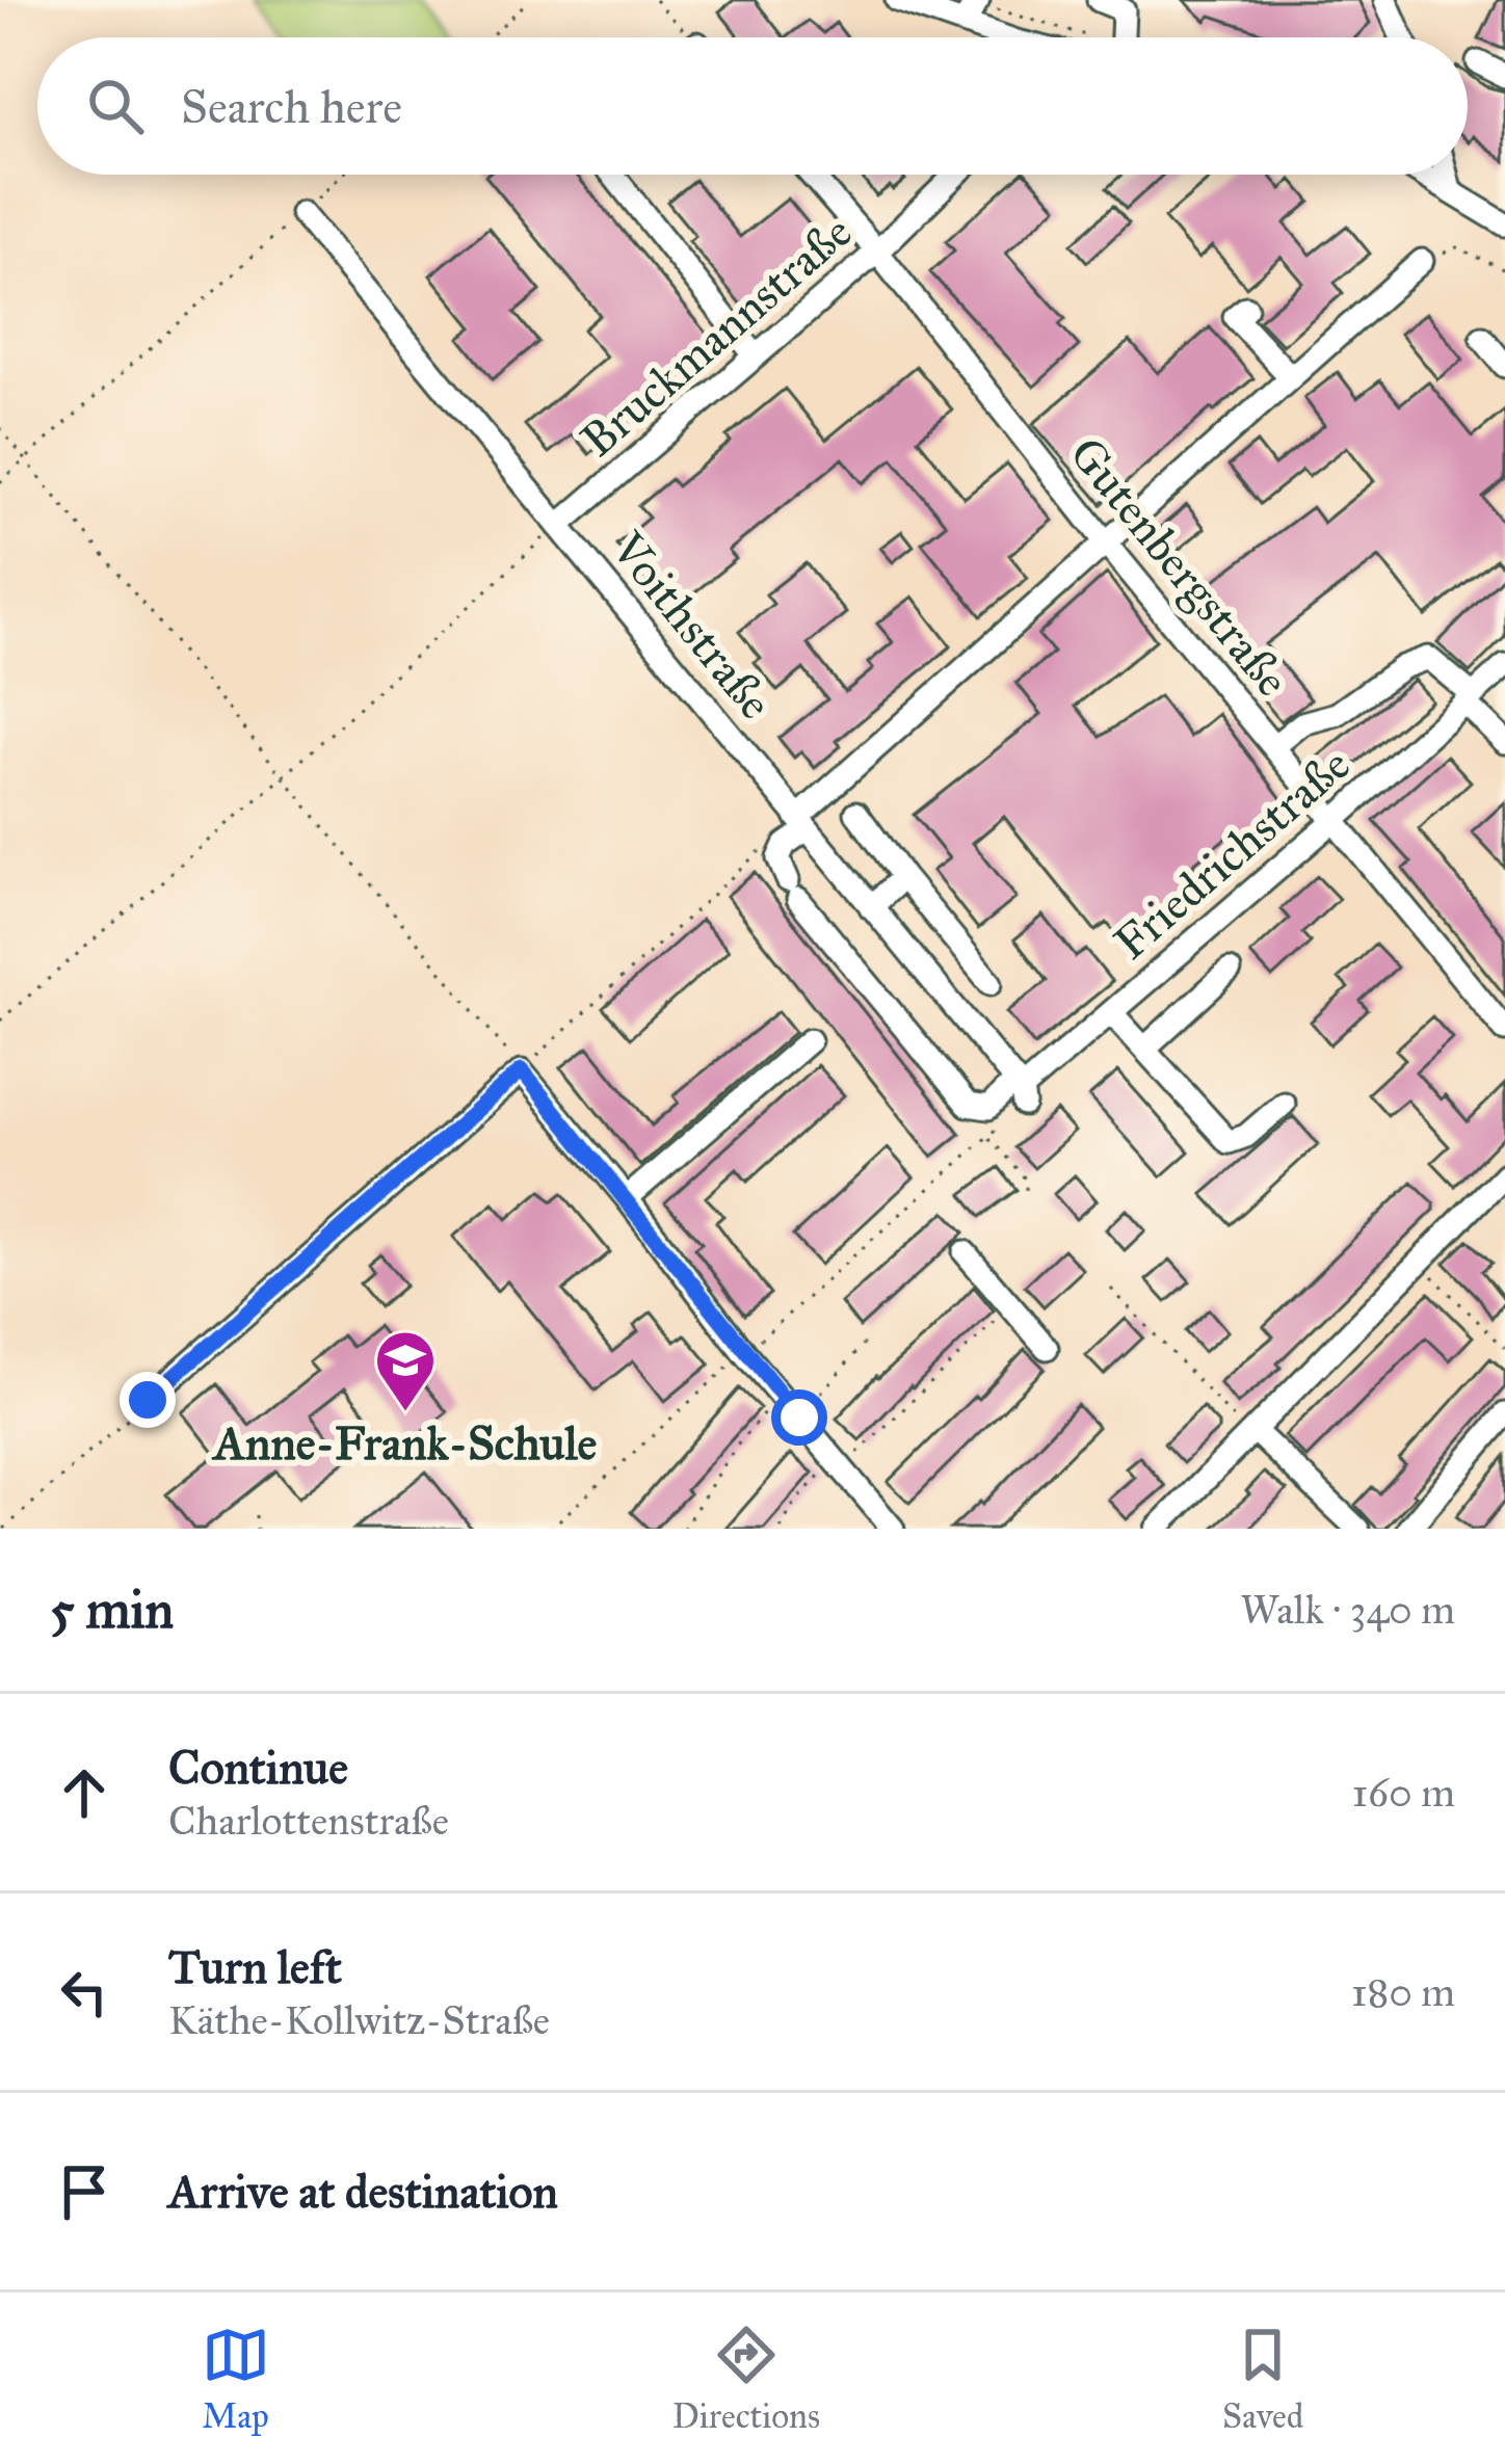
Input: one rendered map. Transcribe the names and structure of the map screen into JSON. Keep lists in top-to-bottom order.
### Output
{
  "streets": {
    "street": [
      "Bruckmannstraße",
      "Gutenbergstraße",
      "Voithstraße",
      "Friedrichstraße"
    ]
  },
  "crossings": [
    ["Bruckmannstraße", "Gutenbergstraße"],
    ["Bruckmannstraße", "Voithstraße"],
    ["Gutenbergstraße", "Friedrichstraße"],
    ["Voithstraße", "Friedrichstraße"]
  ],
  "places": {
    "school or university": ["Anne-Frank-Schule"]
  },
  "page": {
    "search": "Search here",
    "heading": ["5 min", "Walk · 340 m"],
    "list": [
      ["Continue", "Charlottenstraße", "160 m"],
      ["Turn left", "Käthe-Kollwitz-Straße", "180 m"],
      "Arrive at destination"
    ],
    "nav": ["Map", "Directions", "Saved"]
  }
}
